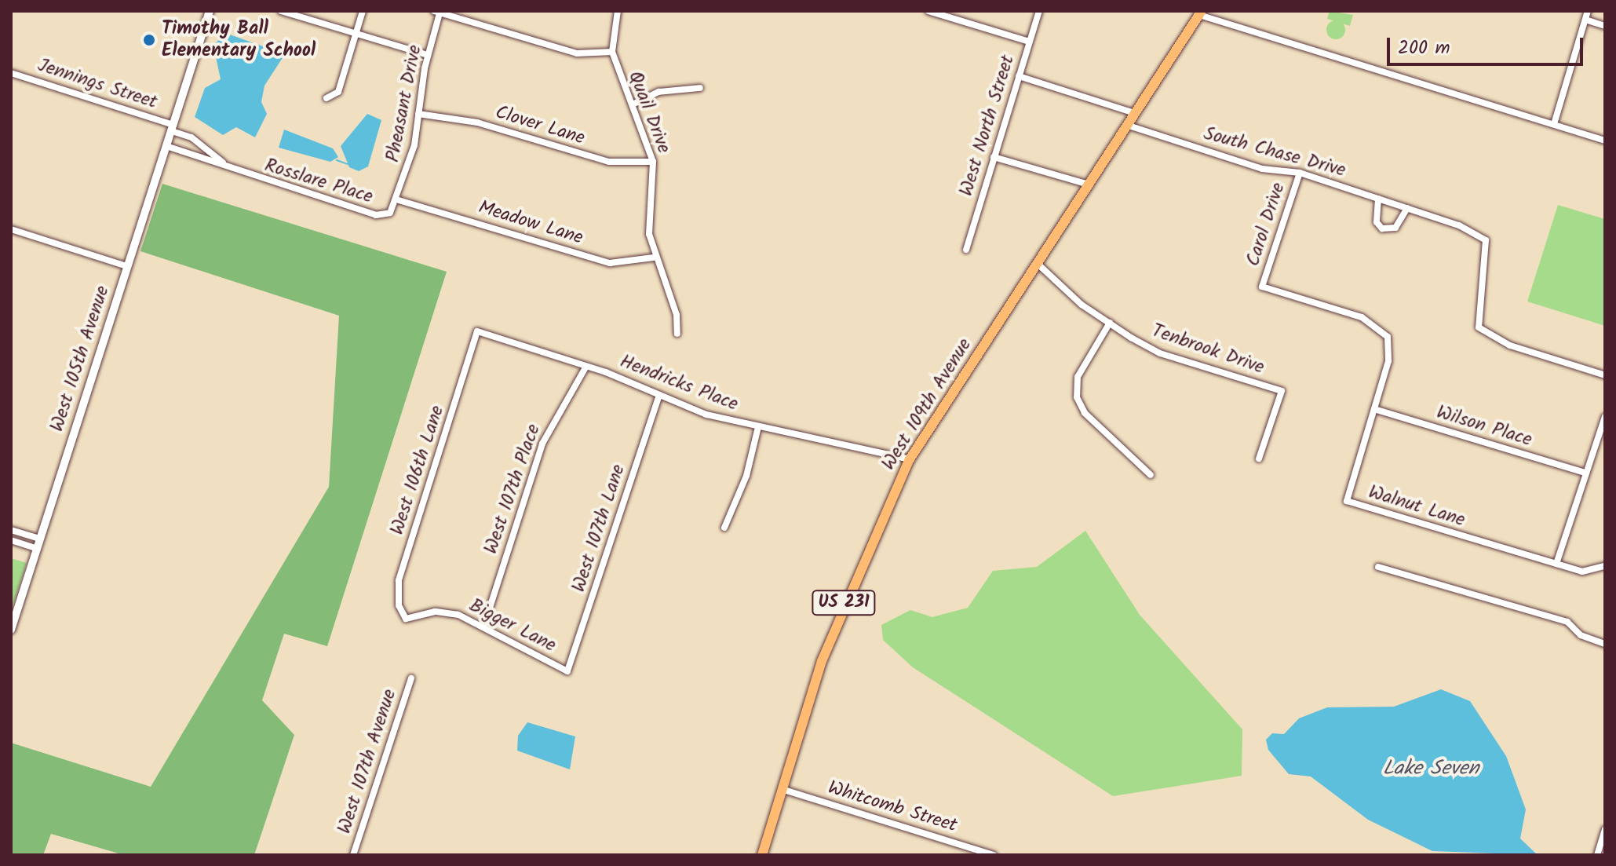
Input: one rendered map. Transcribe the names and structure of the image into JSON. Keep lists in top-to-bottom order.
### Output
{
  "streets": {
    "main road": ["West 109th Avenue", "US 231"],
    "street": [
      "Jennings Street",
      "Pheasant Drive",
      "Quail Drive",
      "Clover Lane",
      "West North Street",
      "South Chase Drive",
      "Rosslare Place",
      "Meadow Lane",
      "Carol Drive",
      "Tenbrook Drive",
      "West 105th Avenue",
      "Hendricks Place",
      "Wilson Place",
      "West 106th Lane",
      "West 107th Place",
      "Walnut Lane",
      "West 107th Lane",
      "Bigger Lane",
      "West 107th Avenue",
      "Whitcomb Street"
    ]
  },
  "crossings": [
    ["Jennings Street", "Rosslare Place"],
    ["Jennings Street", "West 105th Avenue"],
    ["Pheasant Drive", "Clover Lane"],
    ["Pheasant Drive", "Rosslare Place"],
    ["Pheasant Drive", "Meadow Lane"],
    ["Quail Drive", "Clover Lane"],
    ["Quail Drive", "Meadow Lane"],
    ["South Chase Drive", "Carol Drive"],
    ["South Chase Drive", "West 109th Avenue"],
    ["Rosslare Place", "Meadow Lane"],
    ["Rosslare Place", "West 105th Avenue"],
    ["Carol Drive", "Walnut Lane"],
    ["Tenbrook Drive", "West 109th Avenue"],
    ["Hendricks Place", "West 109th Avenue"],
    ["Hendricks Place", "West 106th Lane"],
    ["Hendricks Place", "West 107th Place"],
    ["Hendricks Place", "West 107th Lane"],
    ["West 109th Avenue", "Whitcomb Street"],
    ["Wilson Place", "Walnut Lane"],
    ["West 106th Lane", "Bigger Lane"],
    ["West 107th Place", "Bigger Lane"],
    ["West 107th Lane", "Bigger Lane"]
  ],
  "water": ["Lake Seven"],
  "places": ["Timothy Ball Elementary School"],
  "scale_bar": "200 m"
}
